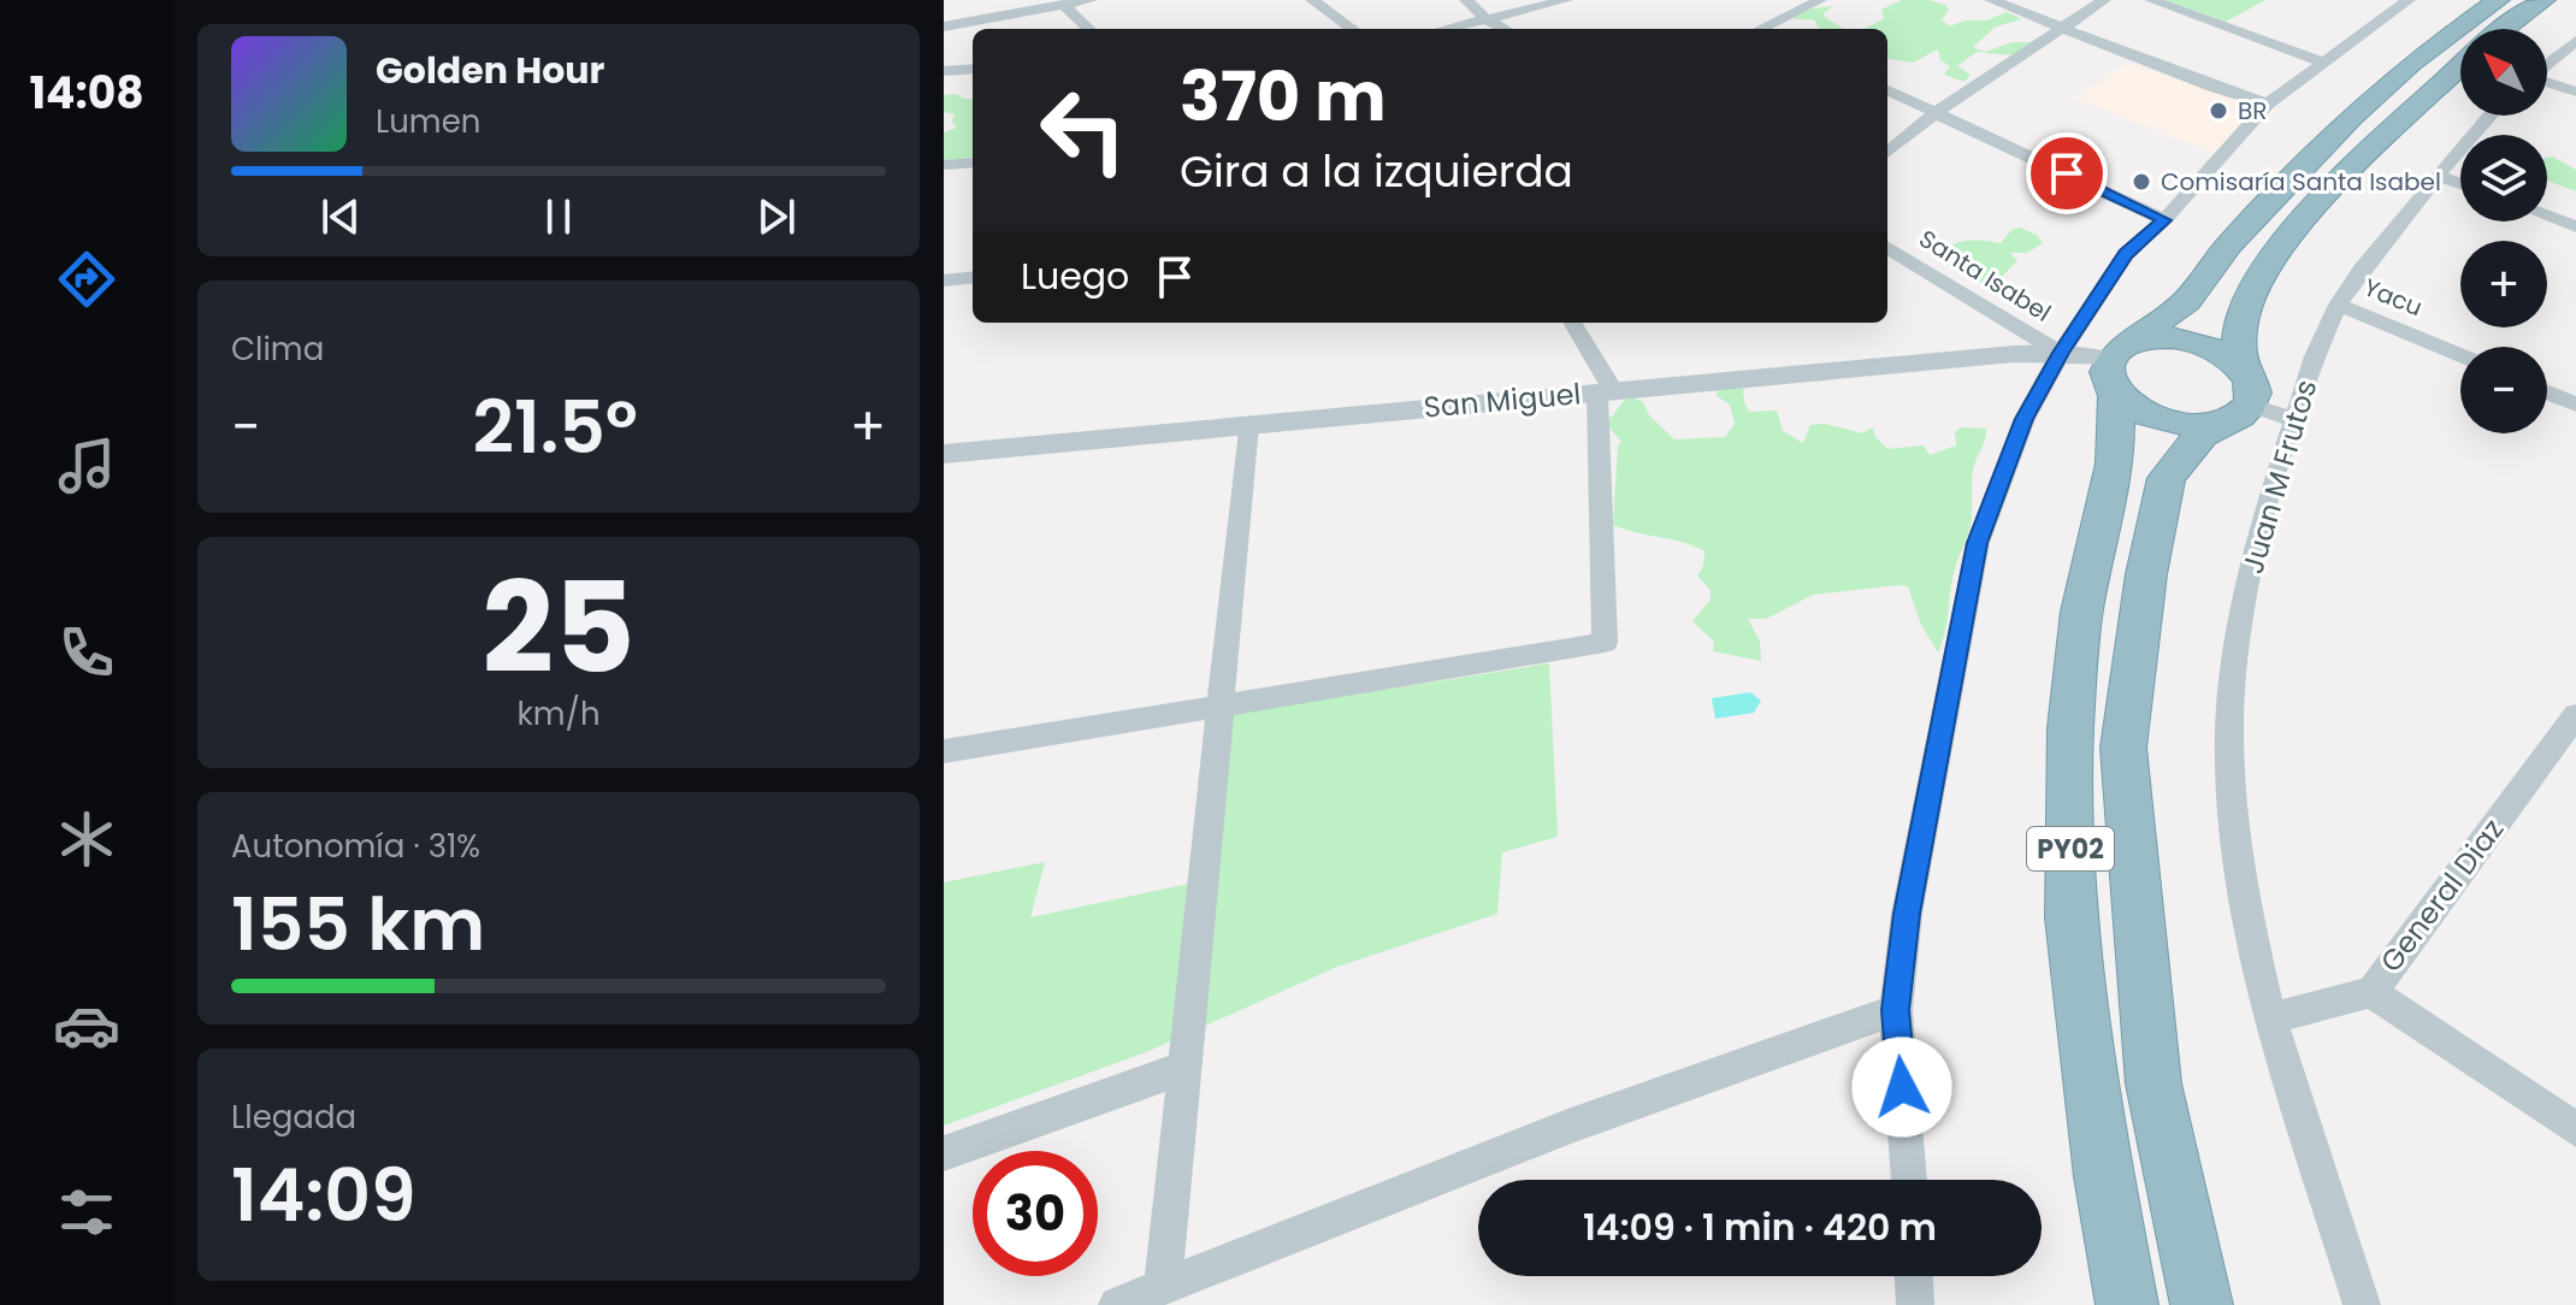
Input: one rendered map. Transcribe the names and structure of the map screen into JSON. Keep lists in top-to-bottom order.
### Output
{
  "streets": {
    "highway": ["PY02"],
    "street": [
      "Santa Isabel",
      "Yacu",
      "San Miguel",
      "Juan M Frutos",
      "General Diaz"
    ]
  },
  "crossings": [
    ["Santa Isabel", "San Miguel"],
    ["Yacu", "Juan M Frutos"],
    ["San Miguel", "PY02"],
    ["Juan M Frutos", "General Diaz"]
  ],
  "places": ["BR", "Comisaría Santa Isabel"],
  "north": "top left",
  "page": {
    "tabs": "14:08",
    "map_buttons": ["+", "−"],
    "turn": ["370 m", "Gira a la izquierda"],
    "song": ["Golden Hour", "Lumen"],
    "then": "Luego",
    "tile": [
      "Clima",
      ["25", "km/h"],
      ["Autonomía · 31%", "155 km"],
      ["Llegada", "14:09"]
    ],
    "heat": ["−", "21.5°", "+"],
    "limit": "30",
    "trip": "14:09 · 1 min · 420 m"
  }
}
